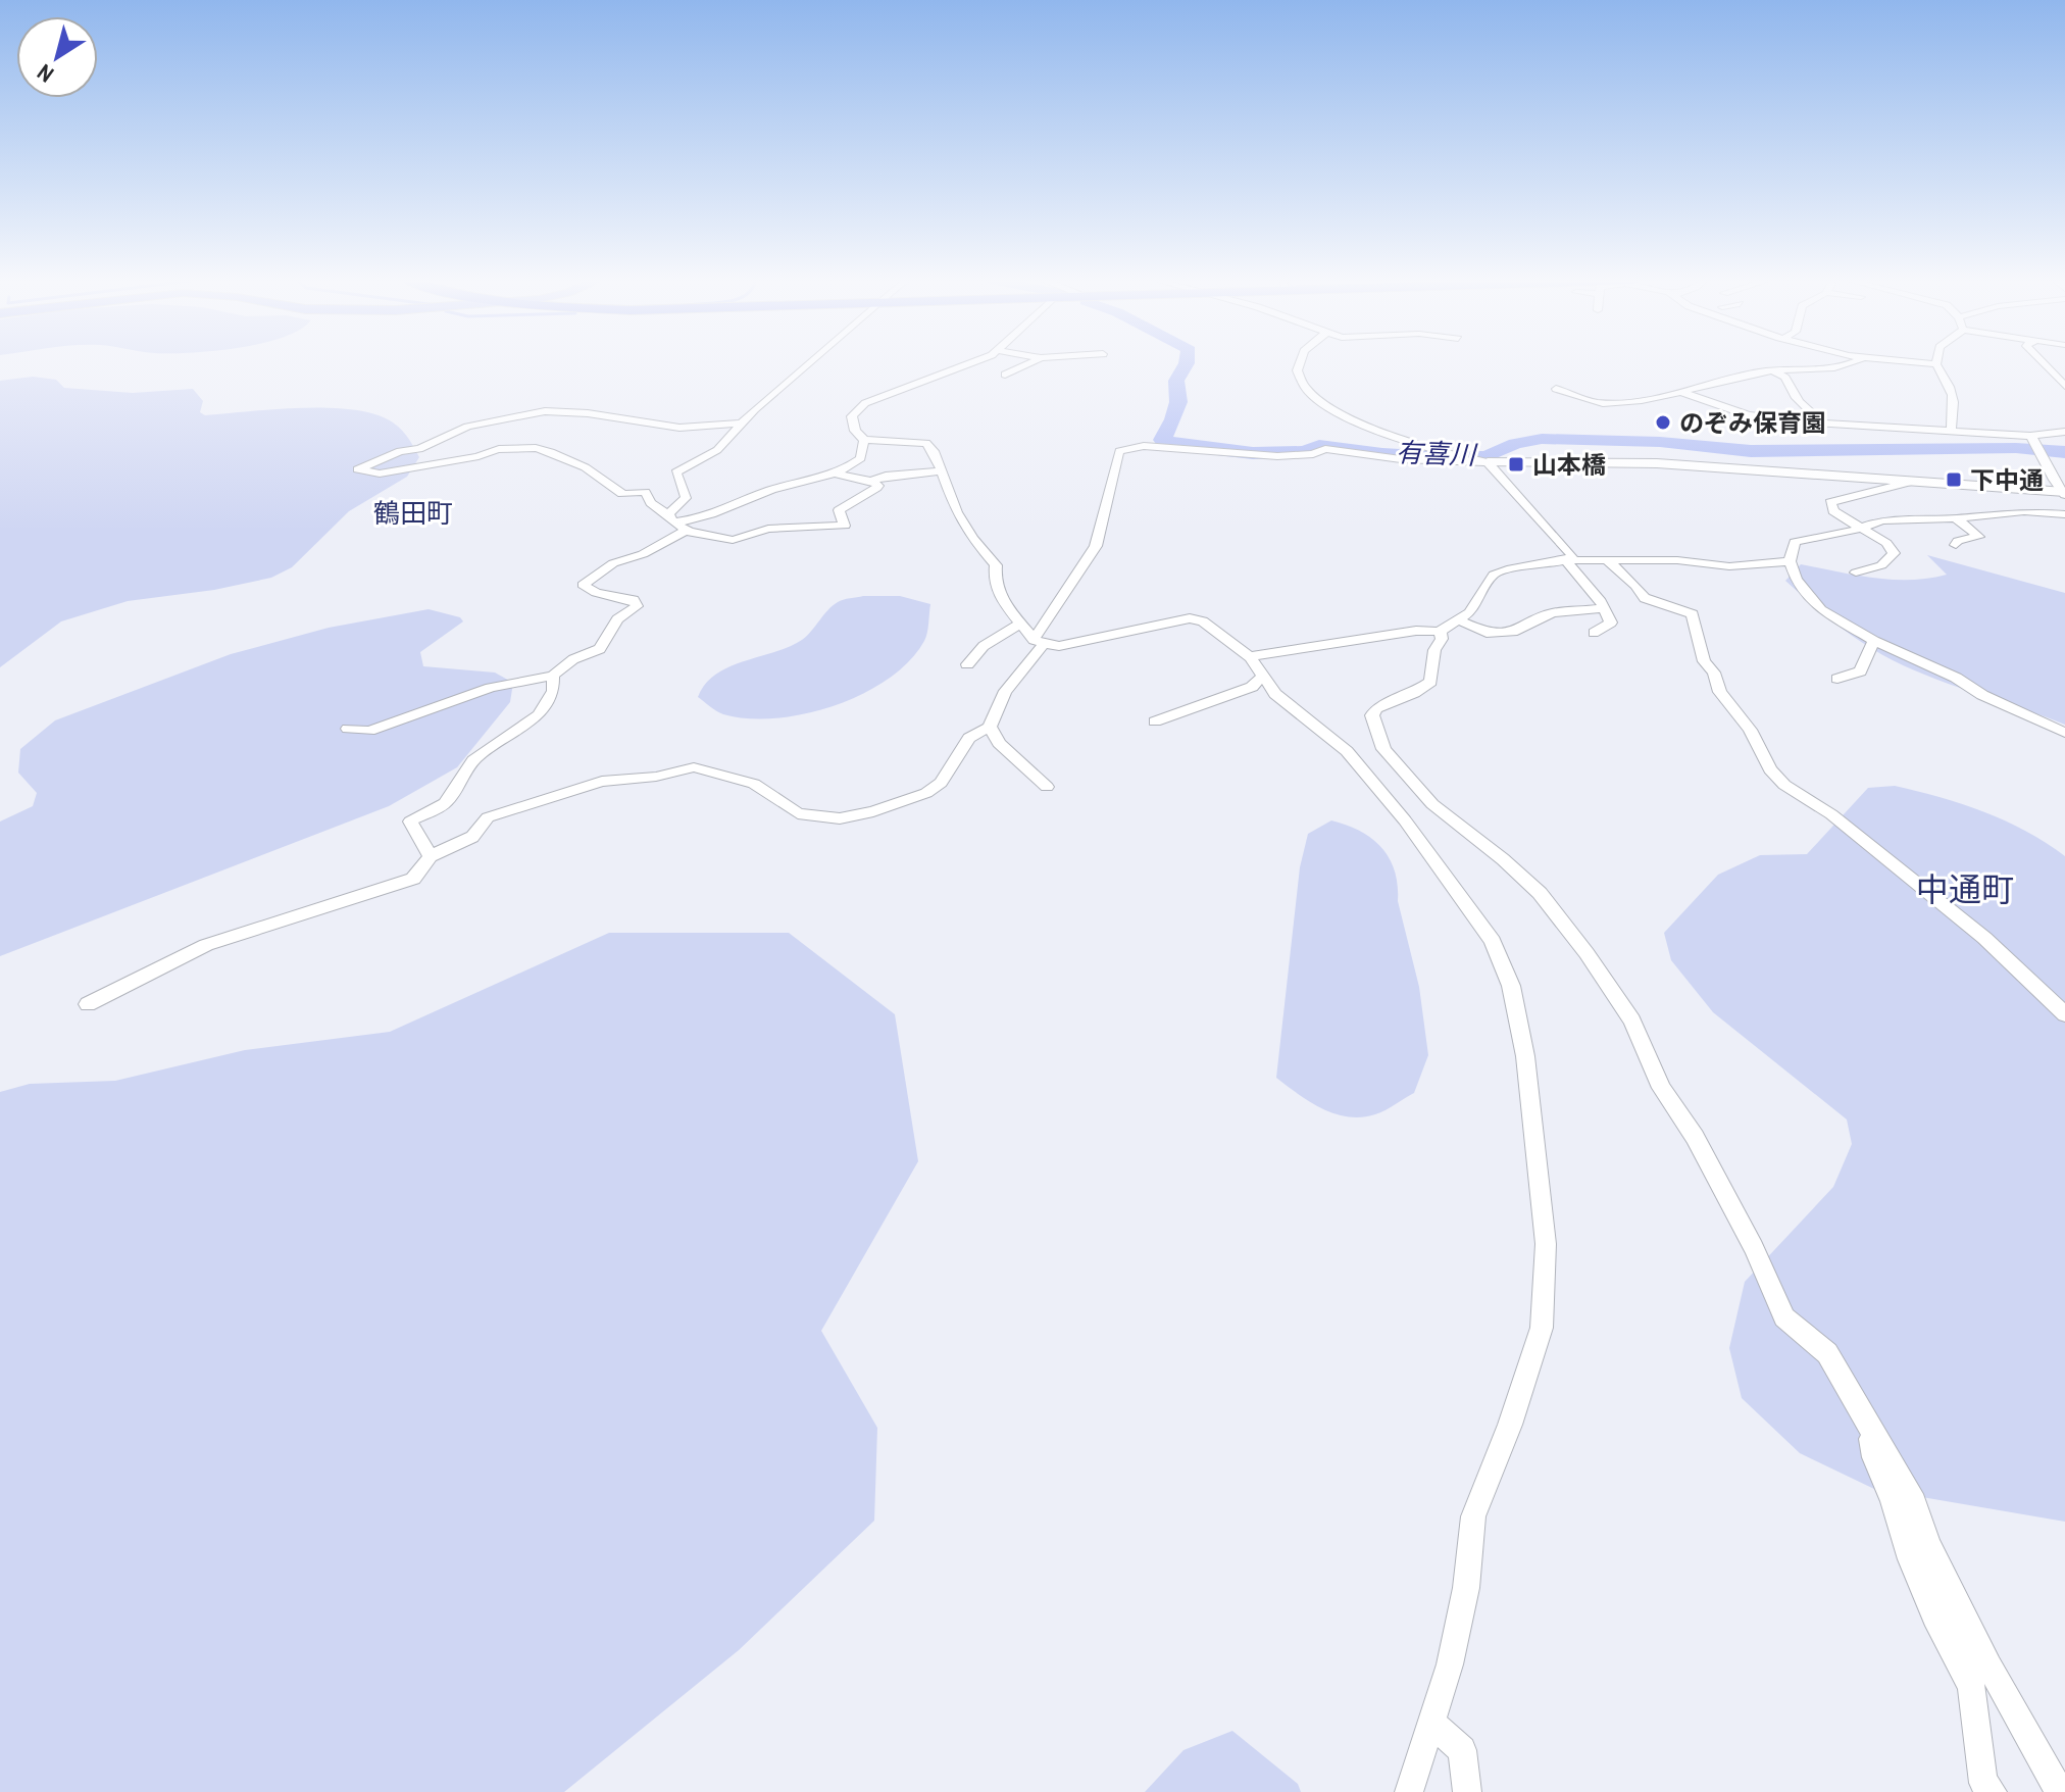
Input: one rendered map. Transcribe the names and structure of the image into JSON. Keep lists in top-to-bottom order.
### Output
{
  "districts": ["鶴田町", "中通町"],
  "water": ["有喜川"],
  "places": {
    "other": ["のぞみ保育園"],
    "transit": ["山本橋", "下中通"]
  },
  "north": "bottom left"
}
